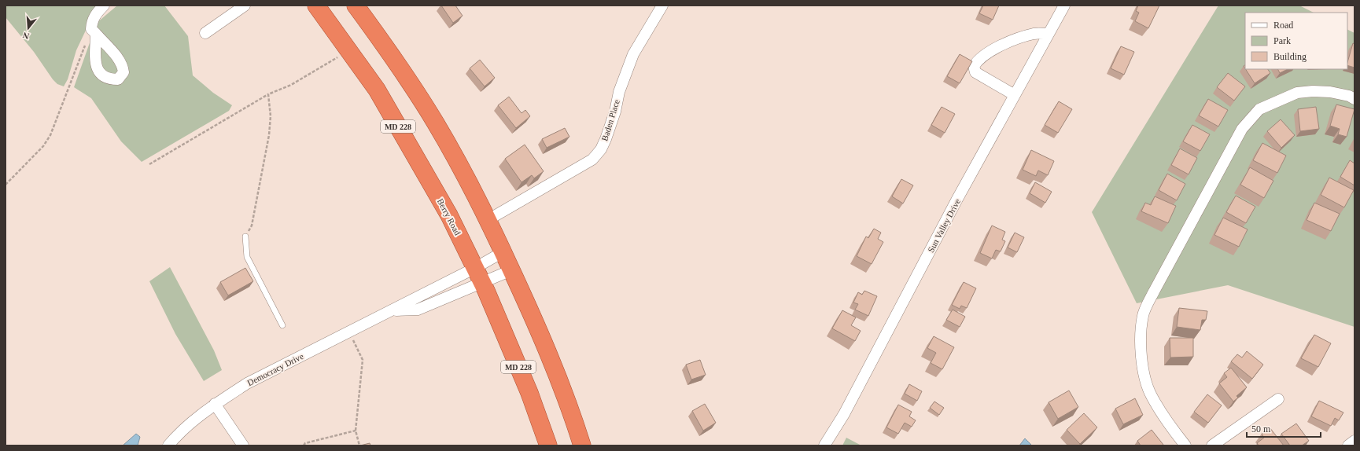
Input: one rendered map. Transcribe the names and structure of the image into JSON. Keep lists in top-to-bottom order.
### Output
{
  "streets": {
    "highway": ["MD 228", "Berry Road"],
    "street": ["Baden Place", "Sun Valley Drive", "Democracy Drive"]
  },
  "crossings": [
    ["Berry Road", "Democracy Drive"]
  ],
  "legend": ["Road", "Park", "Building"],
  "scale_bar": "50 m",
  "north": "bottom"
}
